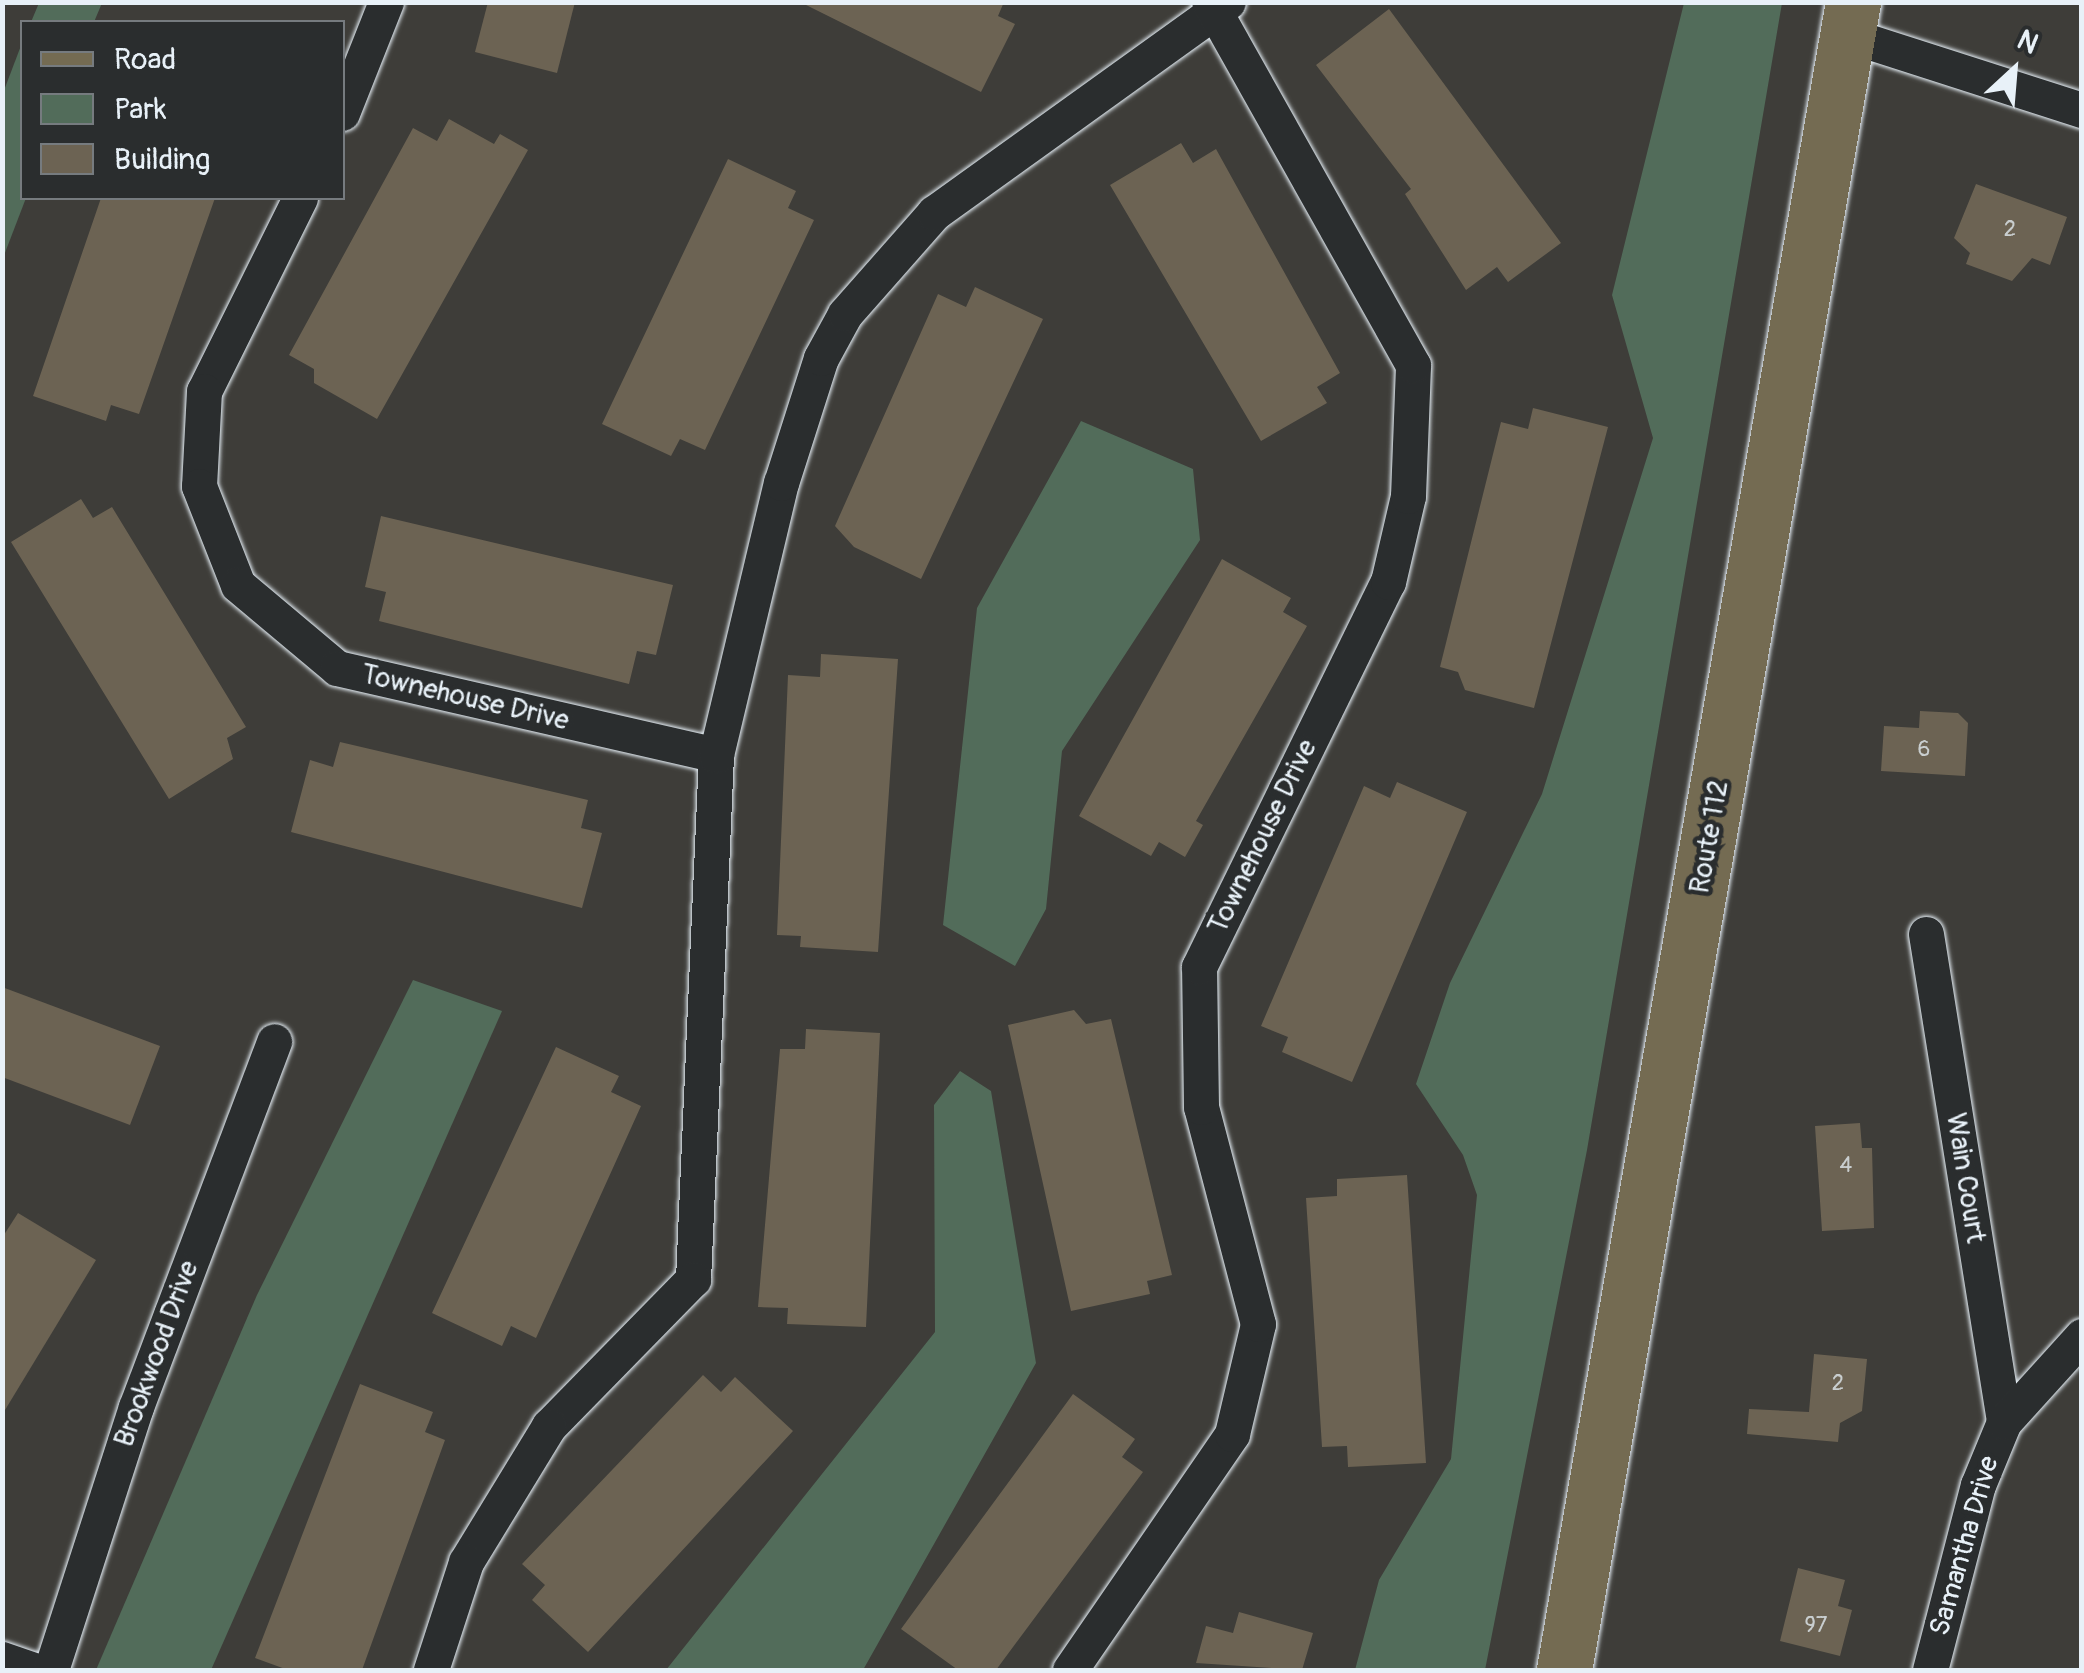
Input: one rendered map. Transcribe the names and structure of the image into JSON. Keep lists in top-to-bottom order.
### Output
{
  "streets": {
    "main road": ["Route 112"],
    "street": [
      "Townehouse Drive",
      "Wain Court",
      "Brookwood Drive",
      "Samantha Drive"
    ]
  },
  "crossings": [
    ["Wain Court", "Samantha Drive"]
  ],
  "house_numbers": [
    "2",
    "6",
    "4",
    "2",
    "97"
  ],
  "legend": ["Road", "Park", "Building"],
  "north": "top right"
}
